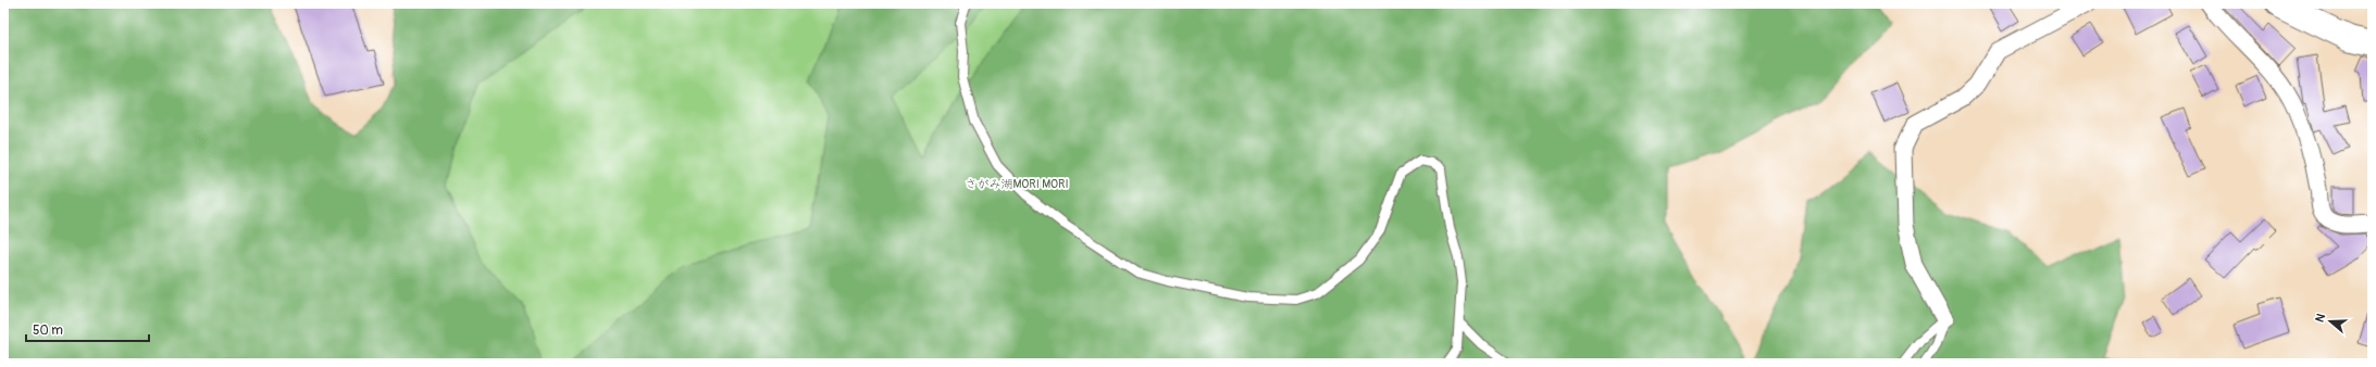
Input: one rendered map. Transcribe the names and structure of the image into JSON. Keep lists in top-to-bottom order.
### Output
{
  "parks": ["さがみ湖MORI MORI"],
  "scale_bar": "50 m",
  "north": "left"
}
